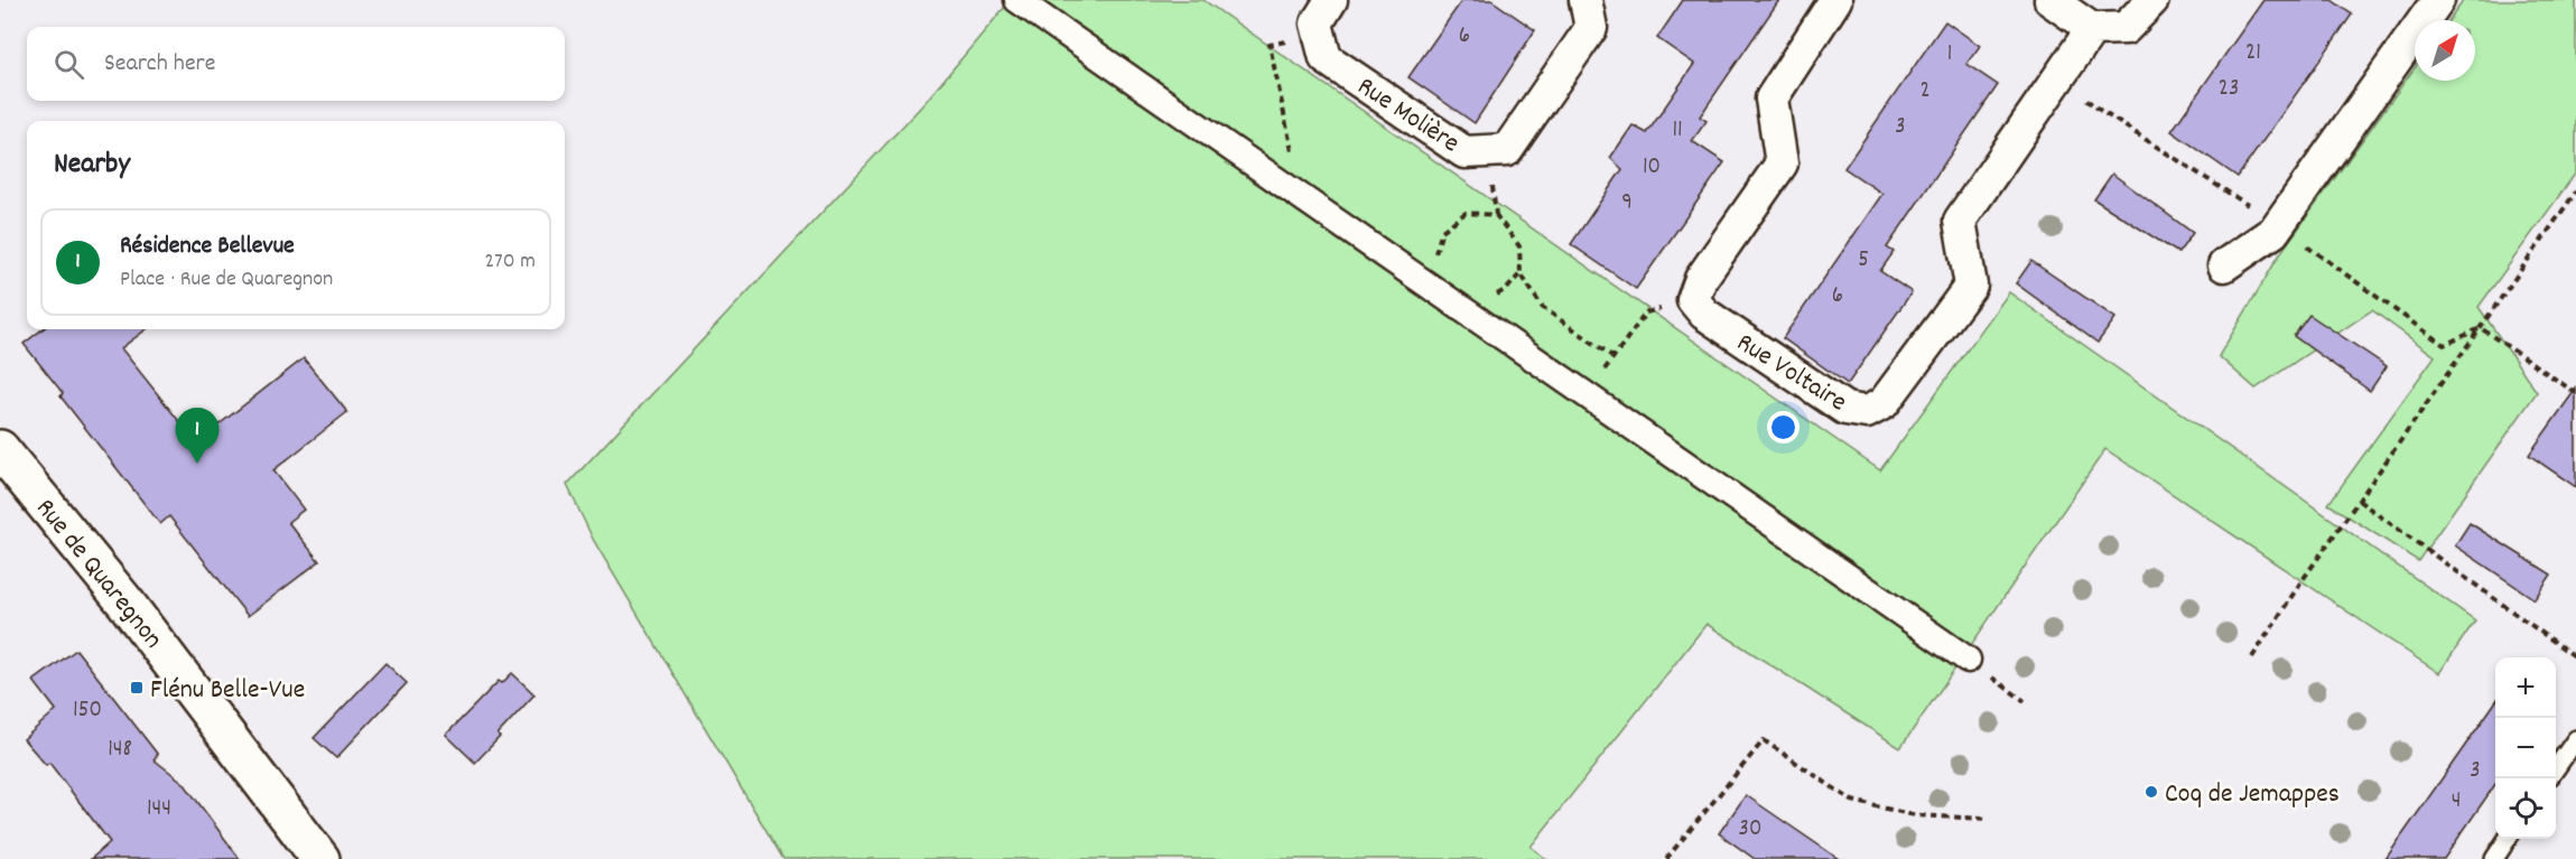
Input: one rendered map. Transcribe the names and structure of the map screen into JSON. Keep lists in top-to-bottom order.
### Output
{
  "streets": {
    "street": ["Rue Molière", "Rue Voltaire", "Rue de Quaregnon"]
  },
  "places": {
    "transit": ["Flénu Belle-Vue"],
    "other": ["Coq de Jemappes"]
  },
  "house_numbers": [
    "6",
    "21",
    "1",
    "23",
    "2",
    "3",
    "11",
    "10",
    "9",
    "5",
    "6",
    "150",
    "148",
    "3",
    "4",
    "144",
    "30"
  ],
  "north": "top right",
  "page": {
    "search": "Search here",
    "heading": "Nearby",
    "list": [
      {
        "mark": "1",
        "name": "Résidence Bellevue",
        "note": "Place · Rue de Quaregnon",
        "value": "270 m"
      }
    ],
    "pins": "1",
    "map_buttons": ["+", "−"]
  }
}
